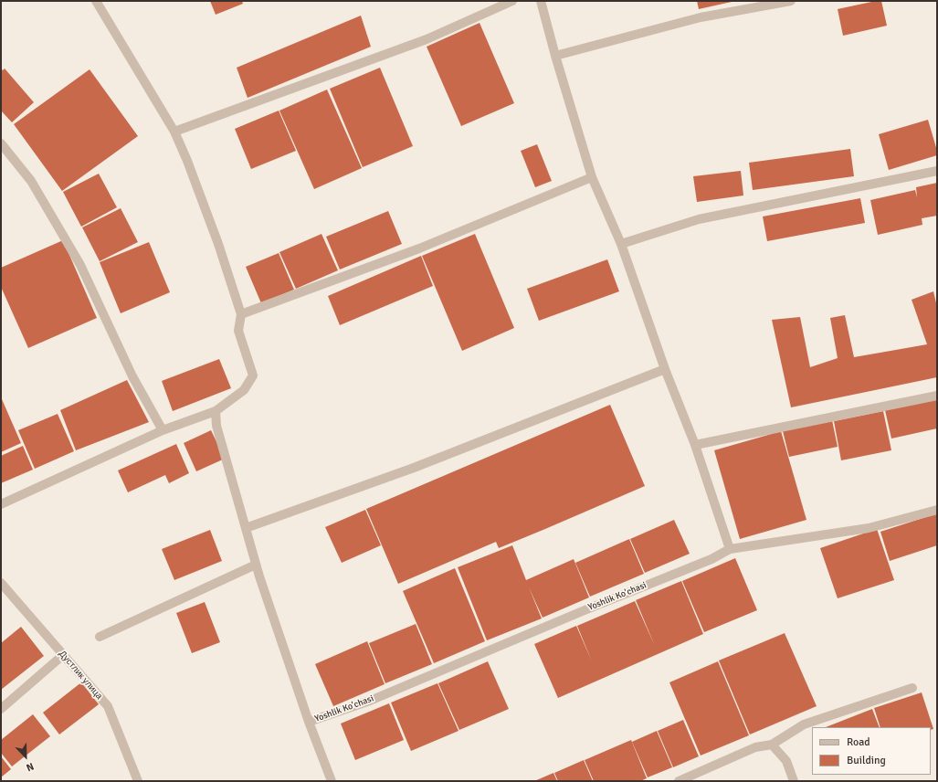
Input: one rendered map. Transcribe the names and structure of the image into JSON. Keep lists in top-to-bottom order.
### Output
{
  "streets": {
    "street": ["Yoshlik Ko'chasi", "Дустлик улица"]
  },
  "legend": ["Road", "Building"],
  "north": "bottom right"
}
